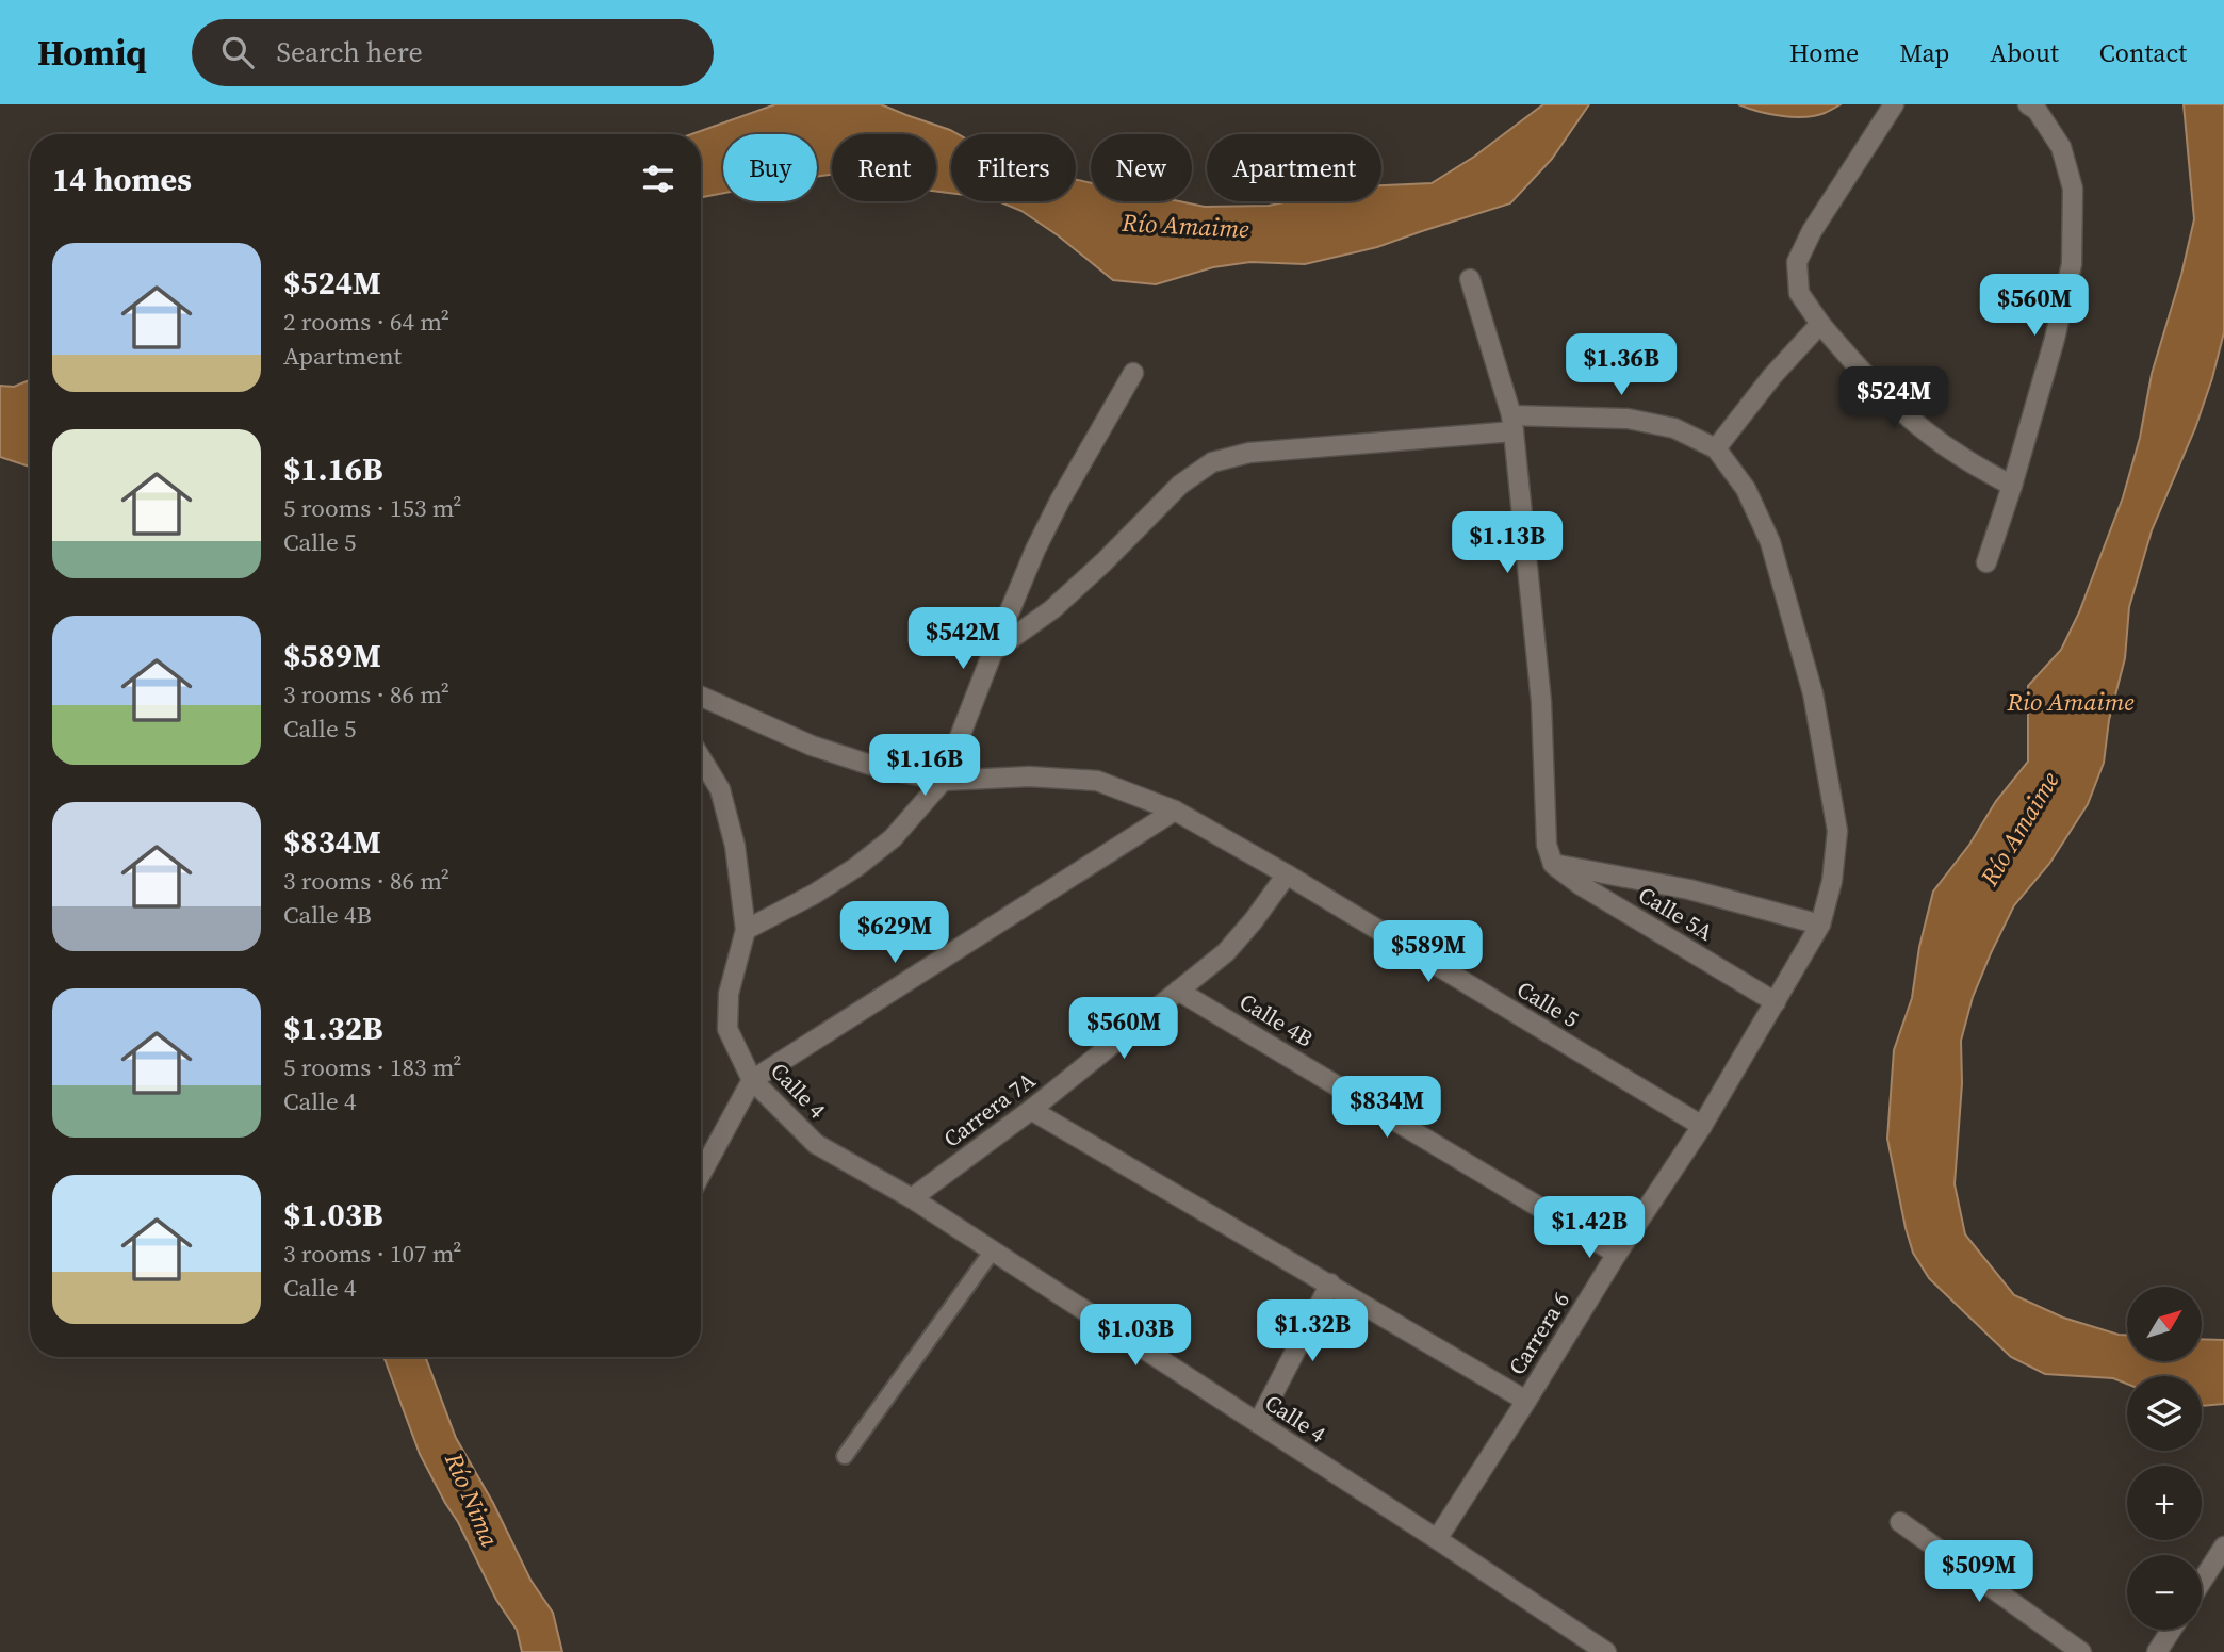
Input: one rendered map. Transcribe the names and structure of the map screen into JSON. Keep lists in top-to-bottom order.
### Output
{
  "streets": {
    "street": [
      "Calle 5A",
      "Calle 5",
      "Calle 4B",
      "Calle 4",
      "Carrera 7A",
      "Carrera 6"
    ]
  },
  "crossings": [
    ["Calle 5A", "Carrera 6"],
    ["Calle 5", "Carrera 7A"],
    ["Calle 5", "Carrera 6"],
    ["Calle 4B", "Carrera 7A"],
    ["Calle 4B", "Carrera 6"],
    ["Calle 4", "Carrera 7A"],
    ["Calle 4", "Carrera 6"]
  ],
  "water": ["Río Amaime", "Rio Amaime", "Río Nima"],
  "north": "top right",
  "page": {
    "header": "Homiq",
    "search": "Search here",
    "nav": [
      "Home",
      "Map",
      "About",
      "Contact"
    ],
    "chip": [
      "Buy",
      "Rent",
      "Filters",
      "New",
      "Apartment"
    ],
    "heading": "14 homes",
    "list": [
      {
        "name": "$524M",
        "note": "2 rooms · 64 m² · Apartment"
      },
      {
        "name": "$1.16B",
        "note": "5 rooms · 153 m² · Calle 5"
      },
      {
        "name": "$589M",
        "note": "3 rooms · 86 m² · Calle 5"
      },
      {
        "name": "$834M",
        "note": "3 rooms · 86 m² · Calle 4B"
      },
      {
        "name": "$1.32B",
        "note": "5 rooms · 183 m² · Calle 4"
      },
      {
        "name": "$1.03B",
        "note": "3 rooms · 107 m² · Calle 4"
      }
    ],
    "price": [
      "$560M",
      "$1.36B",
      "$524M",
      "$1.13B",
      "$542M",
      "$1.16B",
      "$629M",
      "$589M",
      "$560M",
      "$834M",
      "$1.42B",
      "$1.32B",
      "$1.03B",
      "$509M"
    ],
    "map_buttons": ["+", "−"]
  }
}
